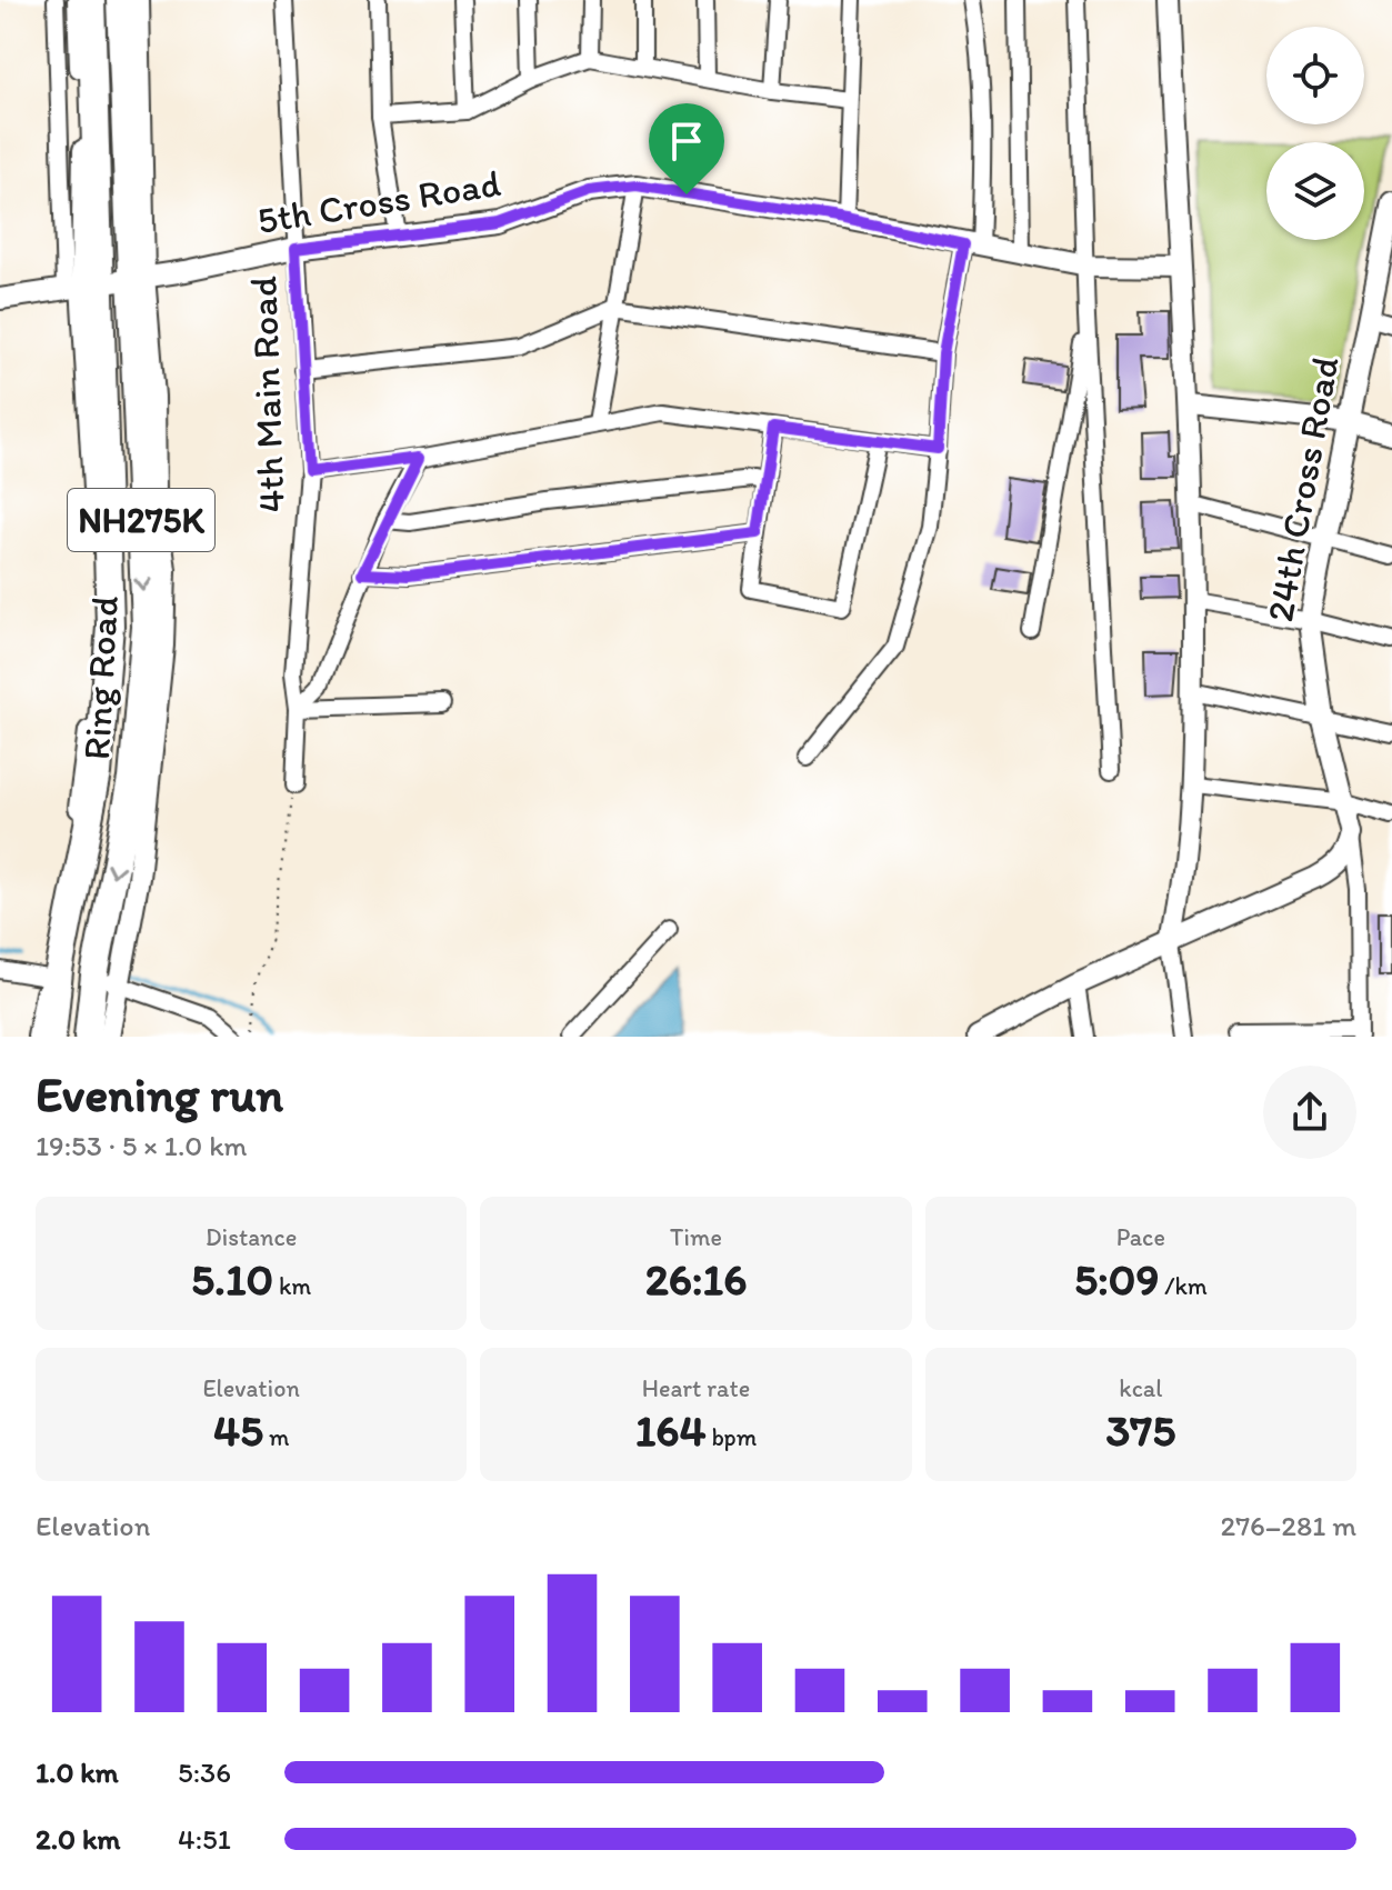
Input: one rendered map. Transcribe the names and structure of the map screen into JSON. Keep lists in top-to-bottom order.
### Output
{
  "streets": {
    "highway": ["NH275K", "Ring Road"],
    "street": ["5th Cross Road", "4th Main Road", "24th Cross Road"]
  },
  "crossings": [
    ["5th Cross Road", "4th Main Road"],
    ["5th Cross Road", "Ring Road"]
  ],
  "page": {
    "heading": ["Evening run", "19:53 · 5 × 1.0 km"],
    "stats": [
      ["Distance", "5.10 km"],
      ["Time", "26:16"],
      ["Pace", "5:09 /km"],
      ["Elevation", "45 m"],
      ["Heart rate", "164 bpm"],
      ["kcal", "375"]
    ],
    "chart": ["Elevation", "276–281 m"],
    "list": [
      {
        "name": "1.0 km",
        "note": "5:36"
      },
      {
        "name": "2.0 km",
        "note": "4:51"
      }
    ]
  }
}
